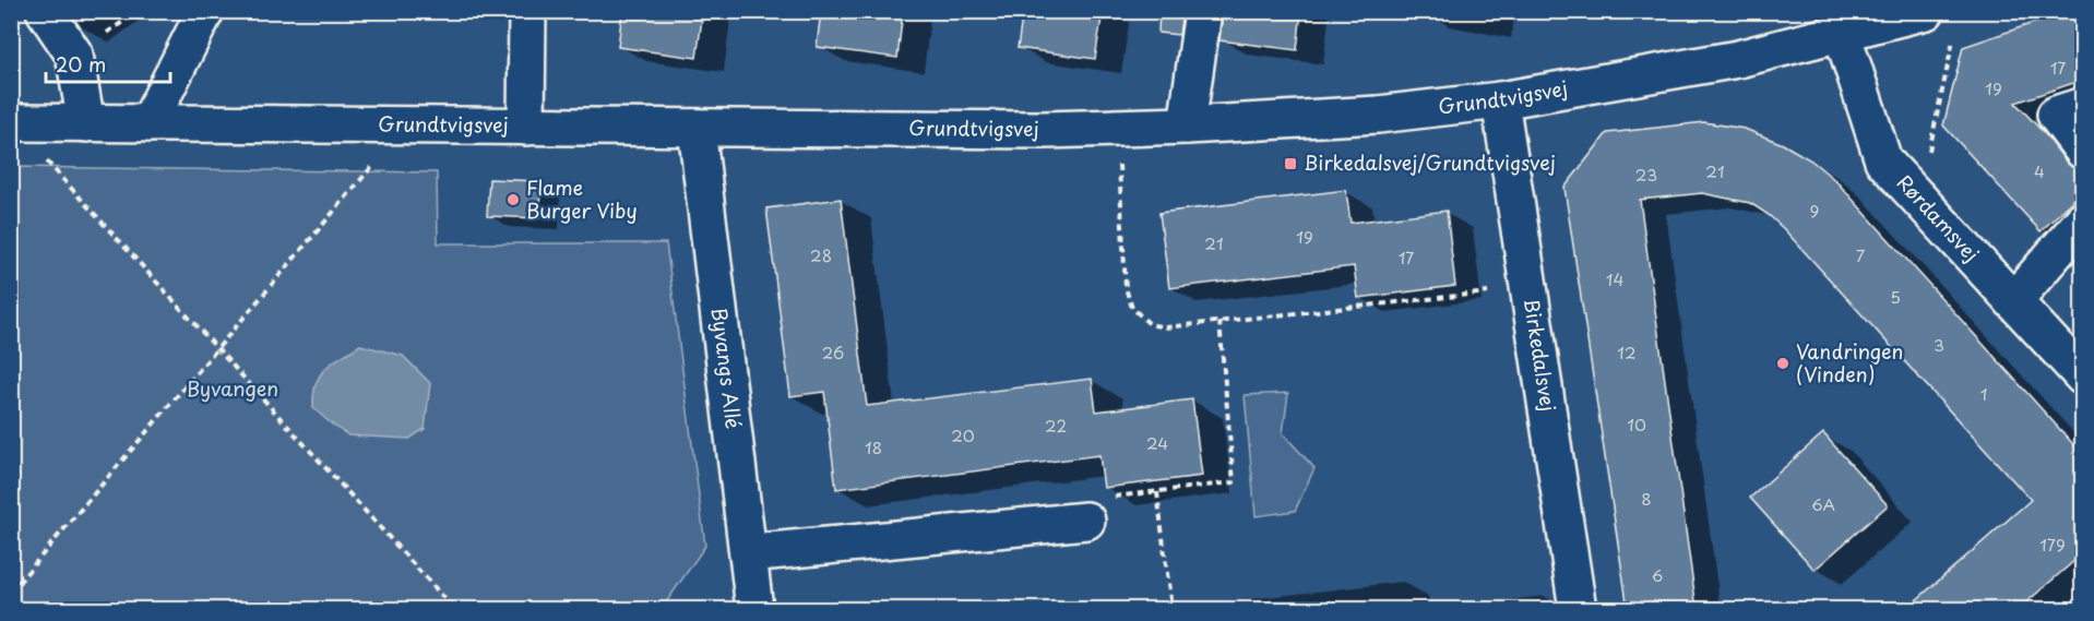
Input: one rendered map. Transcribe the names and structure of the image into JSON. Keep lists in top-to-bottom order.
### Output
{
  "streets": {
    "street": [
      "Grundtvigsvej",
      "Rørdamsvej",
      "Birkedalsvej",
      "Byvangs Allé"
    ]
  },
  "crossings": [
    ["Grundtvigsvej", "Rørdamsvej"],
    ["Grundtvigsvej", "Birkedalsvej"],
    ["Grundtvigsvej", "Byvangs Allé"]
  ],
  "parks": ["Byvangen"],
  "places": {
    "transit": ["Birkedalsvej/Grundtvigsvej"],
    "other": ["Flame Burger Viby", "Vandringen (Vinden)"]
  },
  "house_numbers": [
    "17",
    "19",
    "21",
    "4",
    "23",
    "9",
    "19",
    "21",
    "28",
    "7",
    "17",
    "14",
    "5",
    "3",
    "26",
    "12",
    "1",
    "10",
    "22",
    "20",
    "24",
    "18",
    "8",
    "6A",
    "179",
    "6"
  ],
  "scale_bar": "20 m"
}
